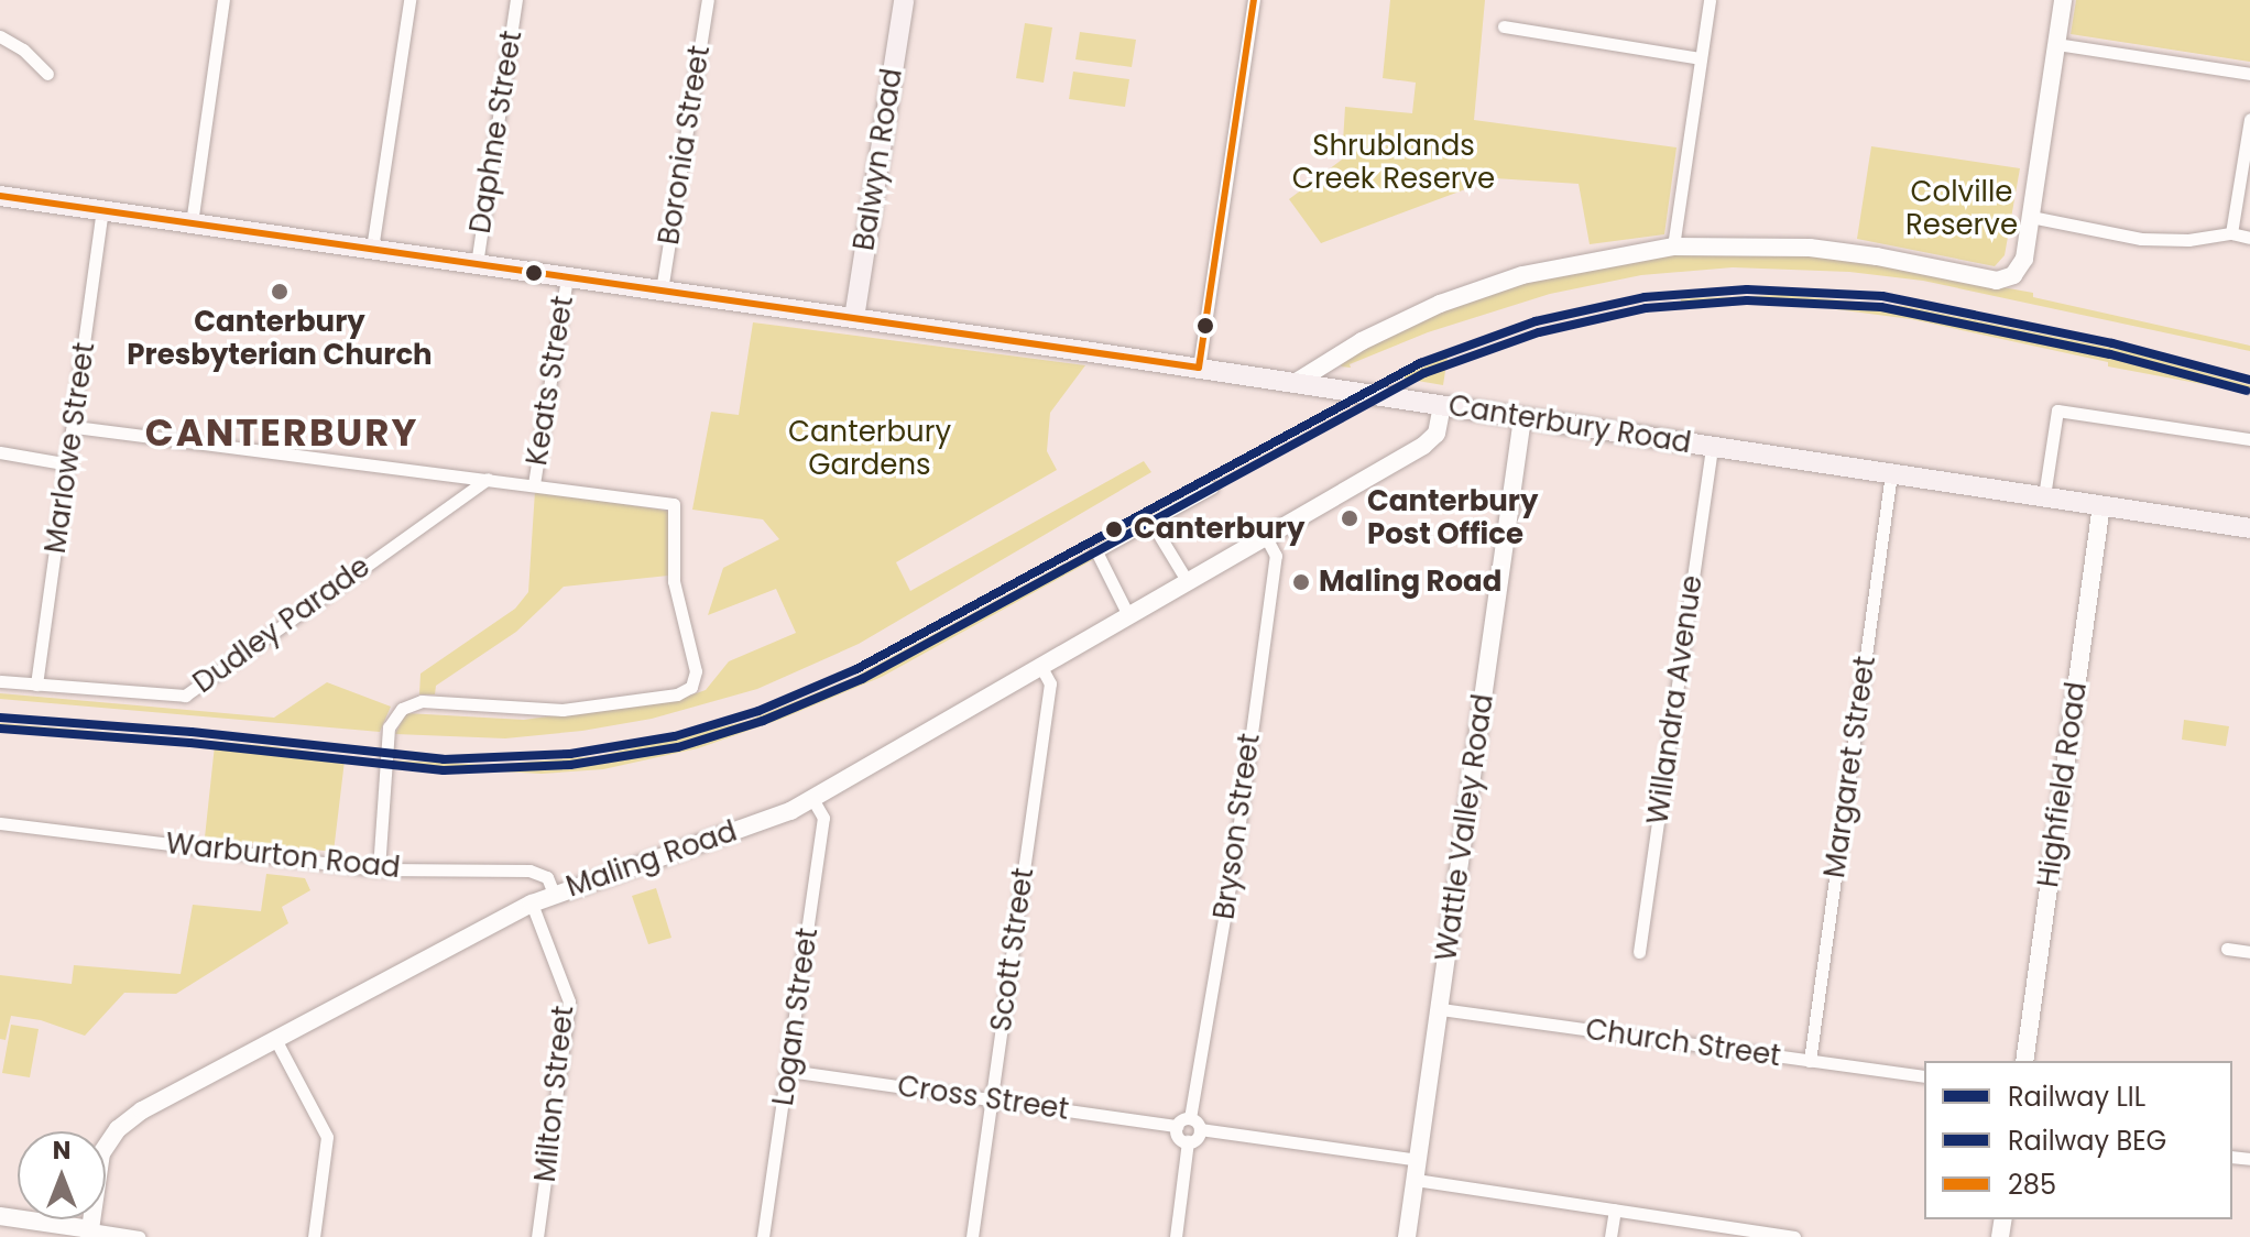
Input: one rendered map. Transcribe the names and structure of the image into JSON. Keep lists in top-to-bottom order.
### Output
{
  "streets": {
    "main road": ["Balwyn Road", "Canterbury Road"],
    "street": [
      "Daphne Street",
      "Boronia Street",
      "Keats Street",
      "Marlowe Street",
      "Dudley Parade",
      "Willandra Avenue",
      "Margaret Street",
      "Highfield Road",
      "Bryson Street",
      "Wattle Valley Road",
      "Warburton Road",
      "Maling Road",
      "Scott Street",
      "Logan Street",
      "Church Street",
      "Milton Street",
      "Cross Street"
    ]
  },
  "crossings": [
    ["Daphne Street", "Canterbury Road"],
    ["Boronia Street", "Canterbury Road"],
    ["Balwyn Road", "Canterbury Road"],
    ["Keats Street", "Canterbury Road"],
    ["Canterbury Road", "Marlowe Street"],
    ["Canterbury Road", "Willandra Avenue"],
    ["Canterbury Road", "Margaret Street"],
    ["Canterbury Road", "Highfield Road"],
    ["Canterbury Road", "Wattle Valley Road"],
    ["Canterbury Road", "Maling Road"],
    ["Marlowe Street", "Dudley Parade"],
    ["Margaret Street", "Church Street"],
    ["Bryson Street", "Maling Road"],
    ["Bryson Street", "Cross Street"],
    ["Wattle Valley Road", "Church Street"],
    ["Warburton Road", "Maling Road"],
    ["Maling Road", "Scott Street"],
    ["Maling Road", "Logan Street"],
    ["Maling Road", "Milton Street"],
    ["Scott Street", "Cross Street"],
    ["Logan Street", "Cross Street"]
  ],
  "districts": ["CANTERBURY"],
  "parks": ["Shrublands Creek Reserve", "Colville Reserve", "Canterbury Gardens"],
  "places": [
    "Canterbury Presbyterian Church",
    "Canterbury Post Office",
    "Canterbury",
    "Maling Road"
  ],
  "lines": ["transit line 285", "rail line LIL", "rail line BEG"],
  "legend": ["Railway LIL", "Railway BEG", "285"],
  "north": "top"
}
